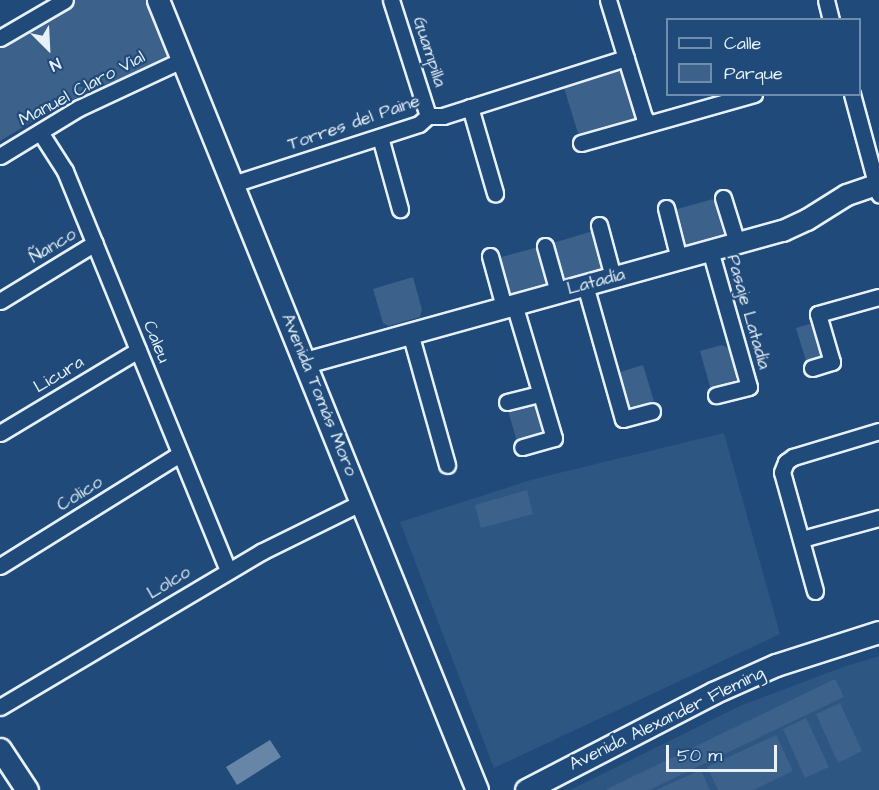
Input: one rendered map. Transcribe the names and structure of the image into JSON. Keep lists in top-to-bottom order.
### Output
{
  "streets": {
    "main road": ["Avenida Tomás Moro", "Avenida Alexander Fleming"],
    "street": [
      "Guampilla",
      "Manuel Claro Vial",
      "Torres del Paine",
      "Ñanco",
      "Latadía",
      "Pasaje Latadía",
      "Caleu",
      "Licura",
      "Colico",
      "Lolco"
    ]
  },
  "crossings": [
    ["Guampilla", "Torres del Paine"],
    ["Manuel Claro Vial", "Caleu"],
    ["Manuel Claro Vial", "Avenida Tomás Moro"],
    ["Torres del Paine", "Avenida Tomás Moro"],
    ["Ñanco", "Caleu"],
    ["Latadía", "Pasaje Latadía"],
    ["Latadía", "Avenida Tomás Moro"],
    ["Caleu", "Licura"],
    ["Caleu", "Colico"],
    ["Caleu", "Lolco"],
    ["Avenida Tomás Moro", "Lolco"]
  ],
  "legend": ["Calle", "Parque"],
  "scale_bar": "50 m",
  "north": "bottom right"
}
